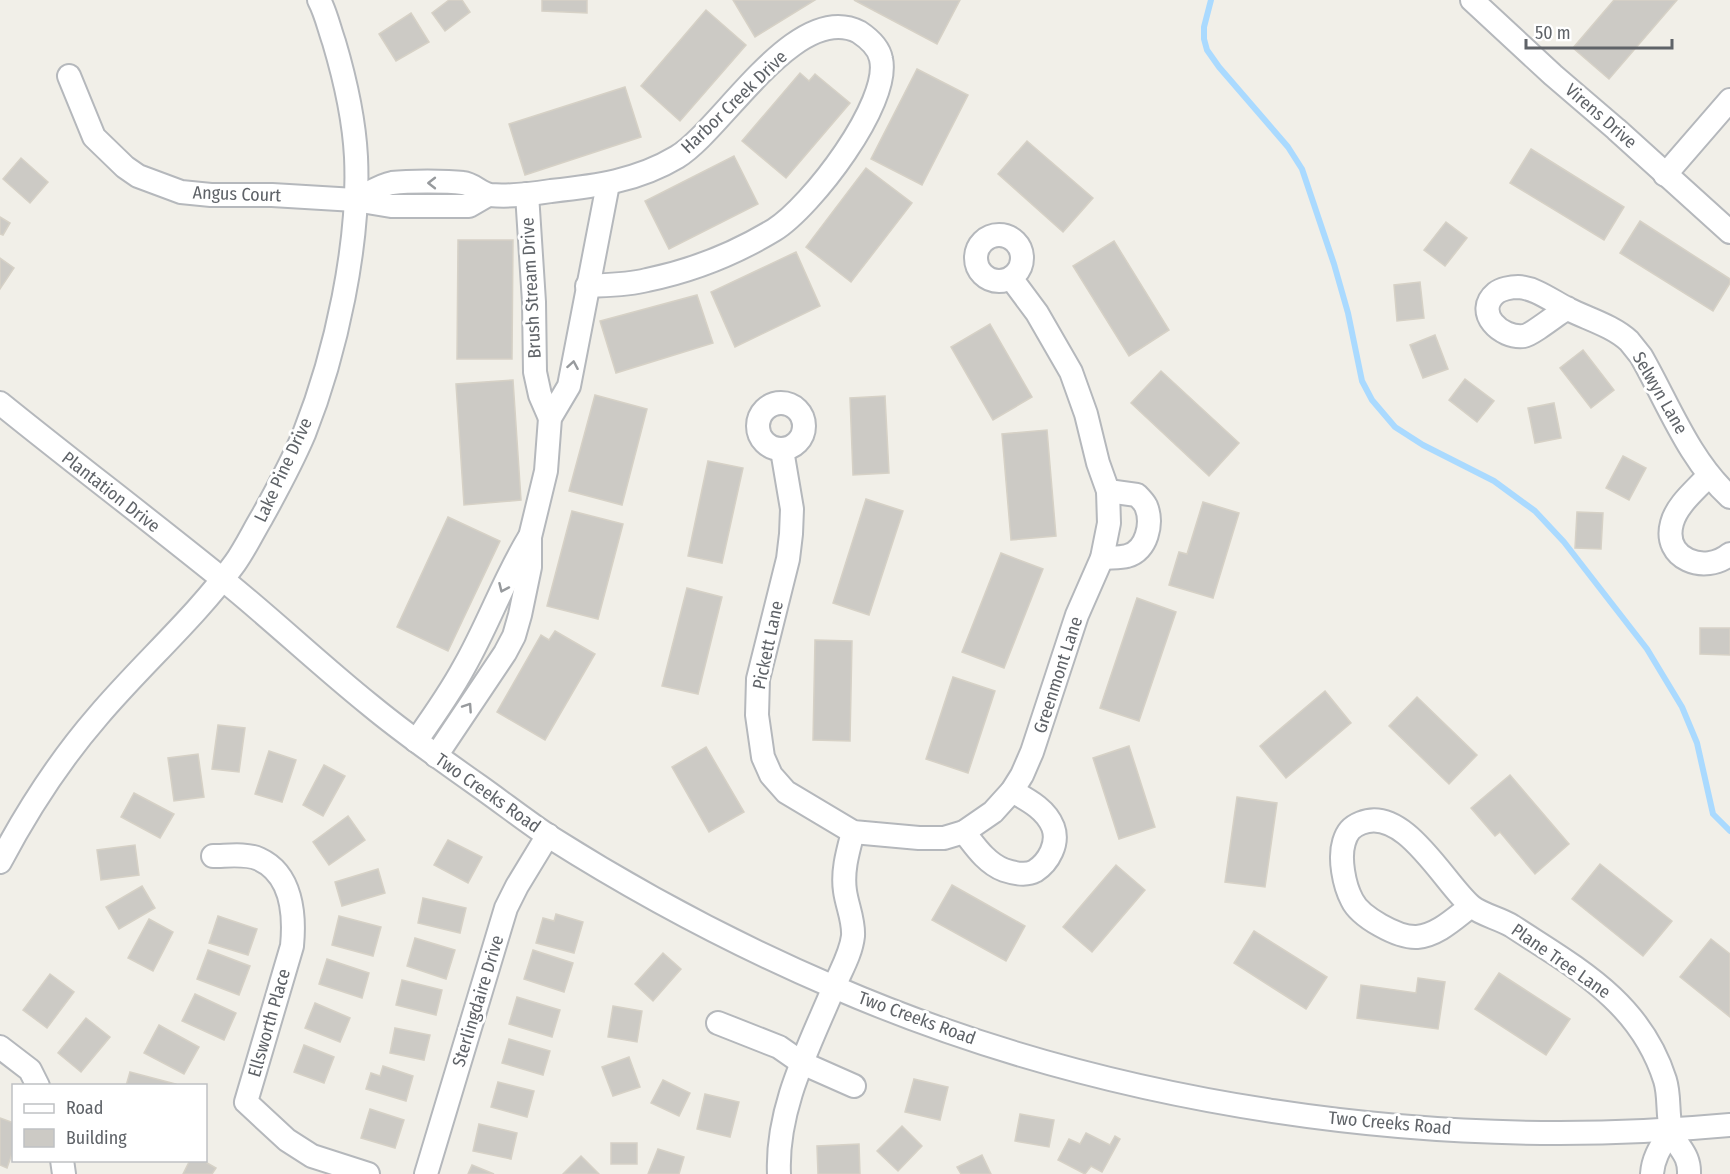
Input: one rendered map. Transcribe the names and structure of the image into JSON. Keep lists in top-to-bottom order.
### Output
{
  "streets": {
    "street": [
      "Harbor Creek Drive",
      "Virens Drive",
      "Angus Court",
      "Brush Stream Drive",
      "Selwyn Lane",
      "Lake Pine Drive",
      "Plantation Drive",
      "Pickett Lane",
      "Greenmont Lane",
      "Two Creeks Road",
      "Plane Tree Lane",
      "Sterlingdaire Drive",
      "Ellsworth Place"
    ]
  },
  "crossings": [
    ["Harbor Creek Drive", "Brush Stream Drive"],
    ["Angus Court", "Brush Stream Drive"],
    ["Angus Court", "Lake Pine Drive"],
    ["Brush Stream Drive", "Lake Pine Drive"],
    ["Brush Stream Drive", "Two Creeks Road"],
    ["Lake Pine Drive", "Plantation Drive"],
    ["Lake Pine Drive", "Two Creeks Road"],
    ["Plantation Drive", "Two Creeks Road"],
    ["Pickett Lane", "Greenmont Lane"],
    ["Two Creeks Road", "Plane Tree Lane"],
    ["Two Creeks Road", "Sterlingdaire Drive"]
  ],
  "legend": ["Road", "Building"],
  "scale_bar": "50 m"
}
